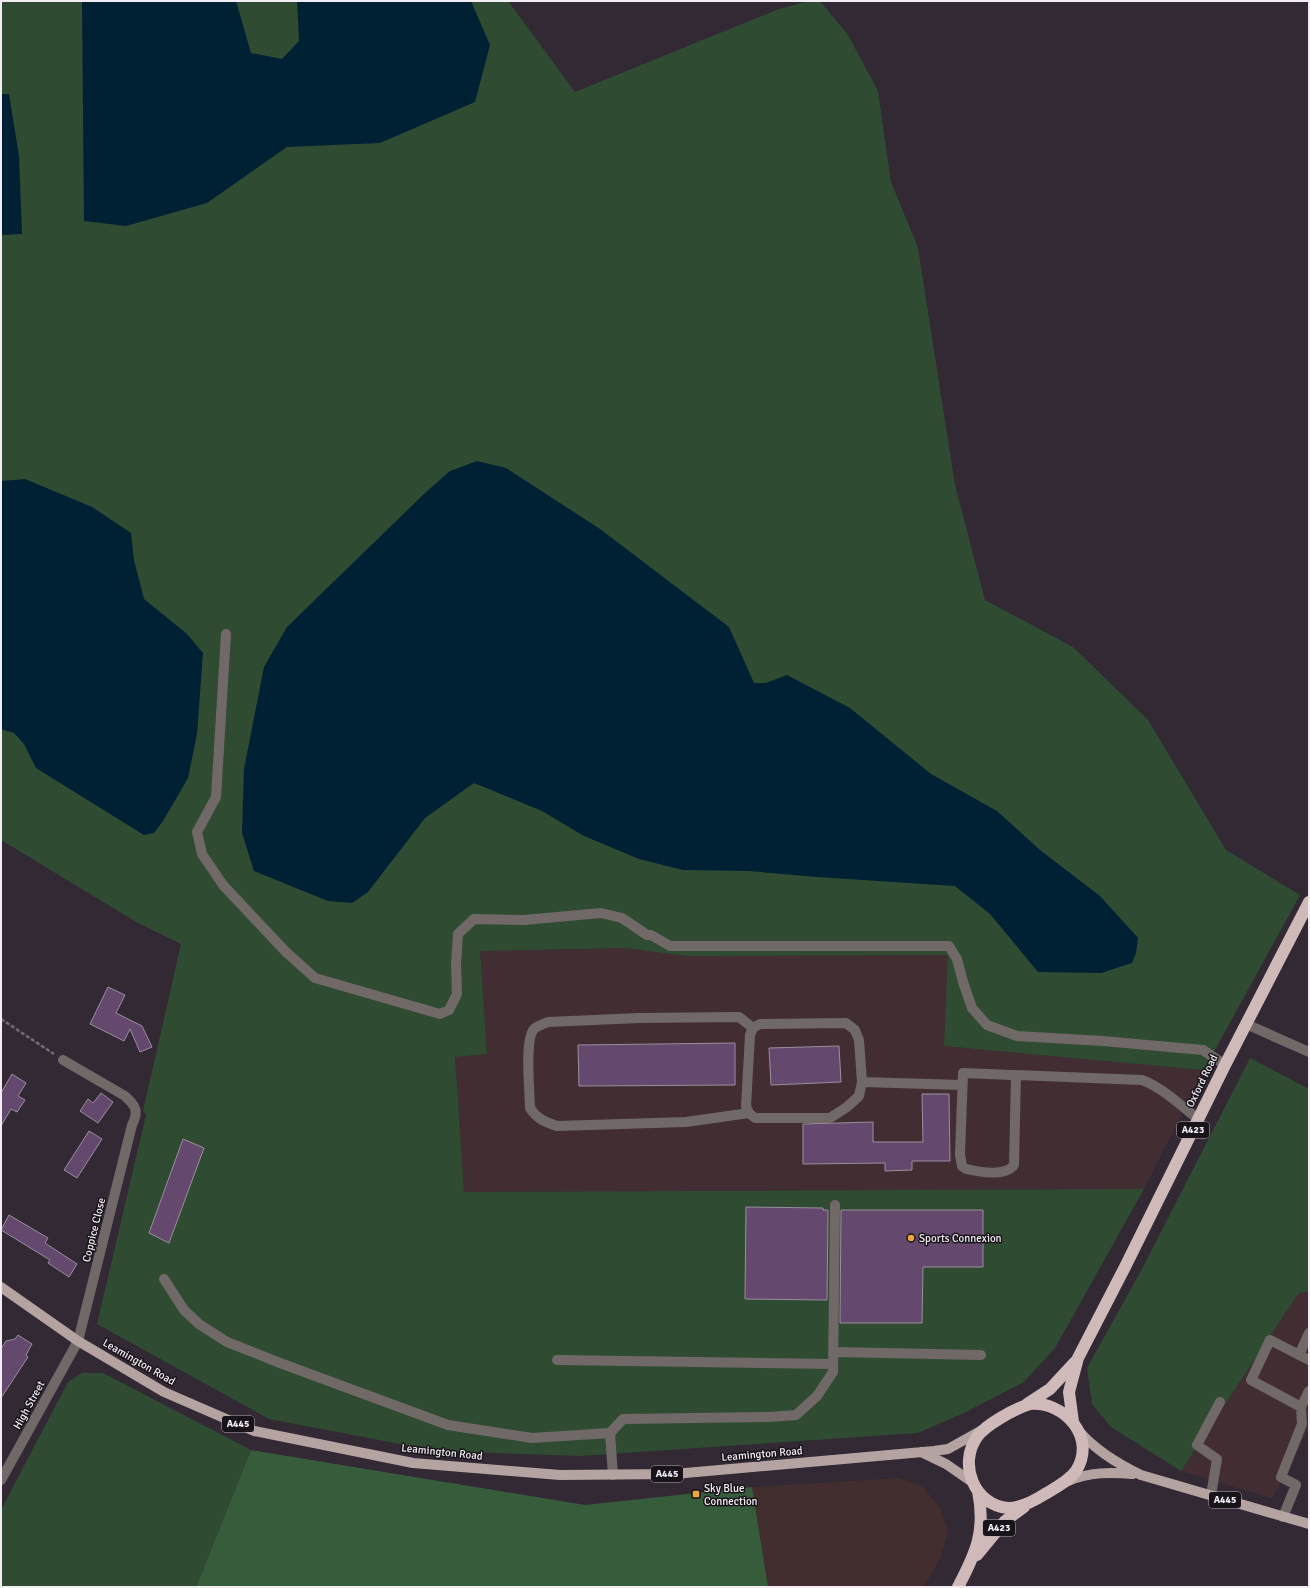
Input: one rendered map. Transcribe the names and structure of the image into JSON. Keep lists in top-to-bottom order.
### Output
{
  "streets": {
    "highway": ["Oxford Road", "A423"],
    "main road": ["Leamington Road", "A445"],
    "street": ["Coppice Close", "High Street"]
  },
  "crossings": [
    ["Oxford Road", "A423"],
    ["Oxford Road", "Leamington Road"],
    ["Oxford Road", "A445"],
    ["A423", "Leamington Road"],
    ["A423", "A445"],
    ["Coppice Close", "Leamington Road"],
    ["Coppice Close", "High Street"],
    ["Leamington Road", "High Street"],
    ["Leamington Road", "A445"]
  ],
  "places": {
    "other": ["Sports Connexion"],
    "transit": ["Sky Blue Connection"]
  }
}
